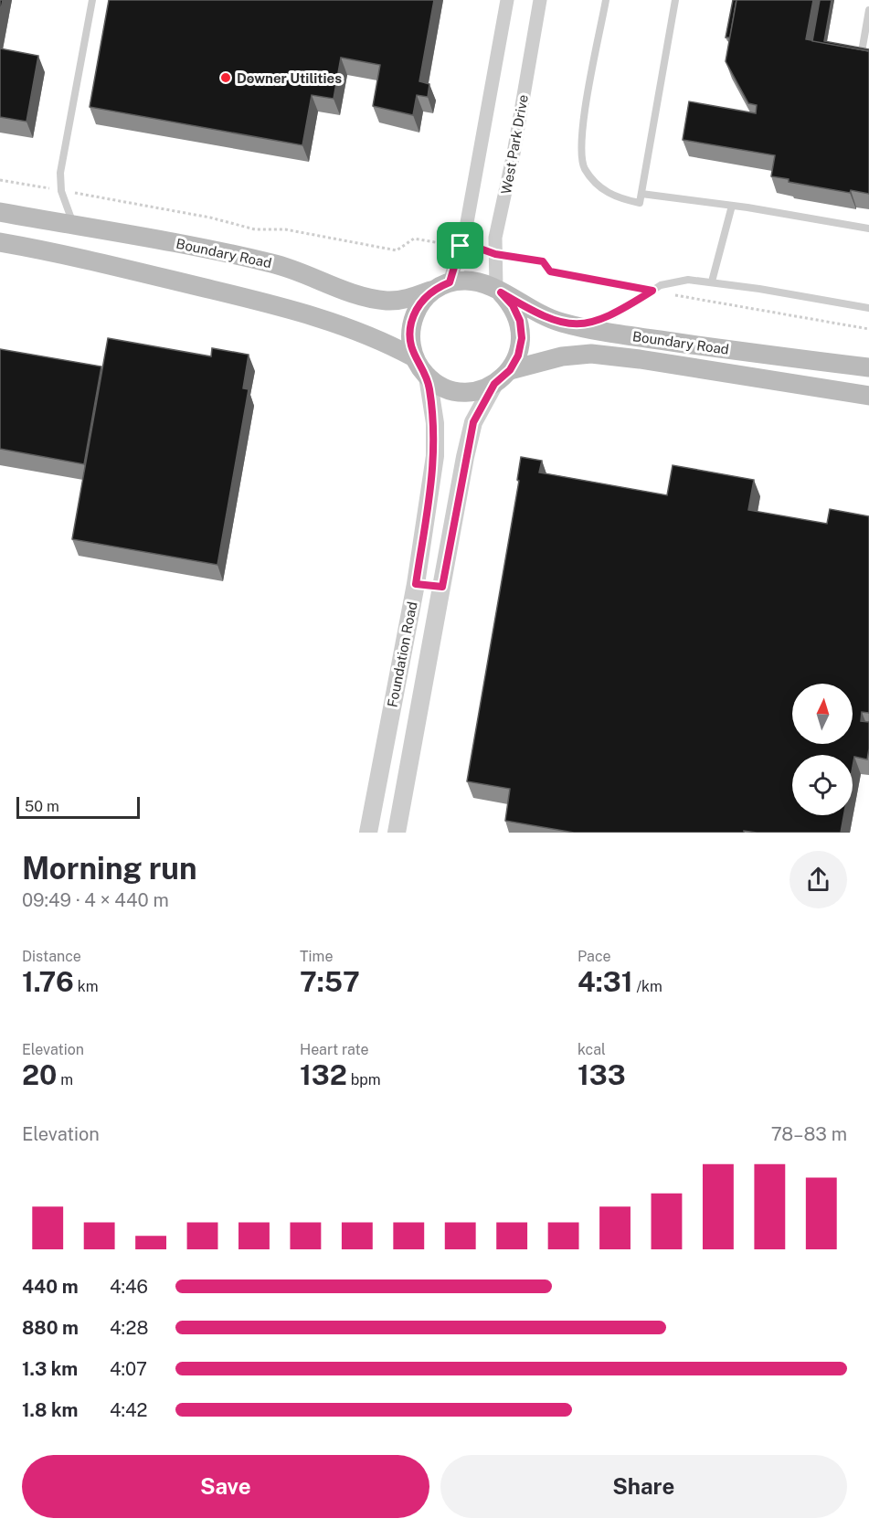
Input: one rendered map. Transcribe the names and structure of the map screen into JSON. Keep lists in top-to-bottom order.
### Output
{
  "streets": {
    "main road": ["Boundary Road"],
    "street": ["West Park Drive", "Foundation Road"]
  },
  "crossings": [
    ["West Park Drive", "Boundary Road"],
    ["West Park Drive", "Foundation Road"],
    ["Boundary Road", "Foundation Road"]
  ],
  "places": ["Downer Utilities"],
  "scale_bar": "50 m",
  "north": "top",
  "page": {
    "scale": "50 m",
    "heading": ["Morning run", "09:49 · 4 × 440 m"],
    "stats": [
      ["Distance", "1.76 km"],
      ["Time", "7:57"],
      ["Pace", "4:31 /km"],
      ["Elevation", "20 m"],
      ["Heart rate", "132 bpm"],
      ["kcal", "133"]
    ],
    "chart": ["Elevation", "78–83 m"],
    "list": [
      {
        "name": "440 m",
        "note": "4:46"
      },
      {
        "name": "880 m",
        "note": "4:28"
      },
      {
        "name": "1.3 km",
        "note": "4:07"
      },
      {
        "name": "1.8 km",
        "note": "4:42"
      }
    ],
    "buttons": ["Save", "Share"]
  }
}
